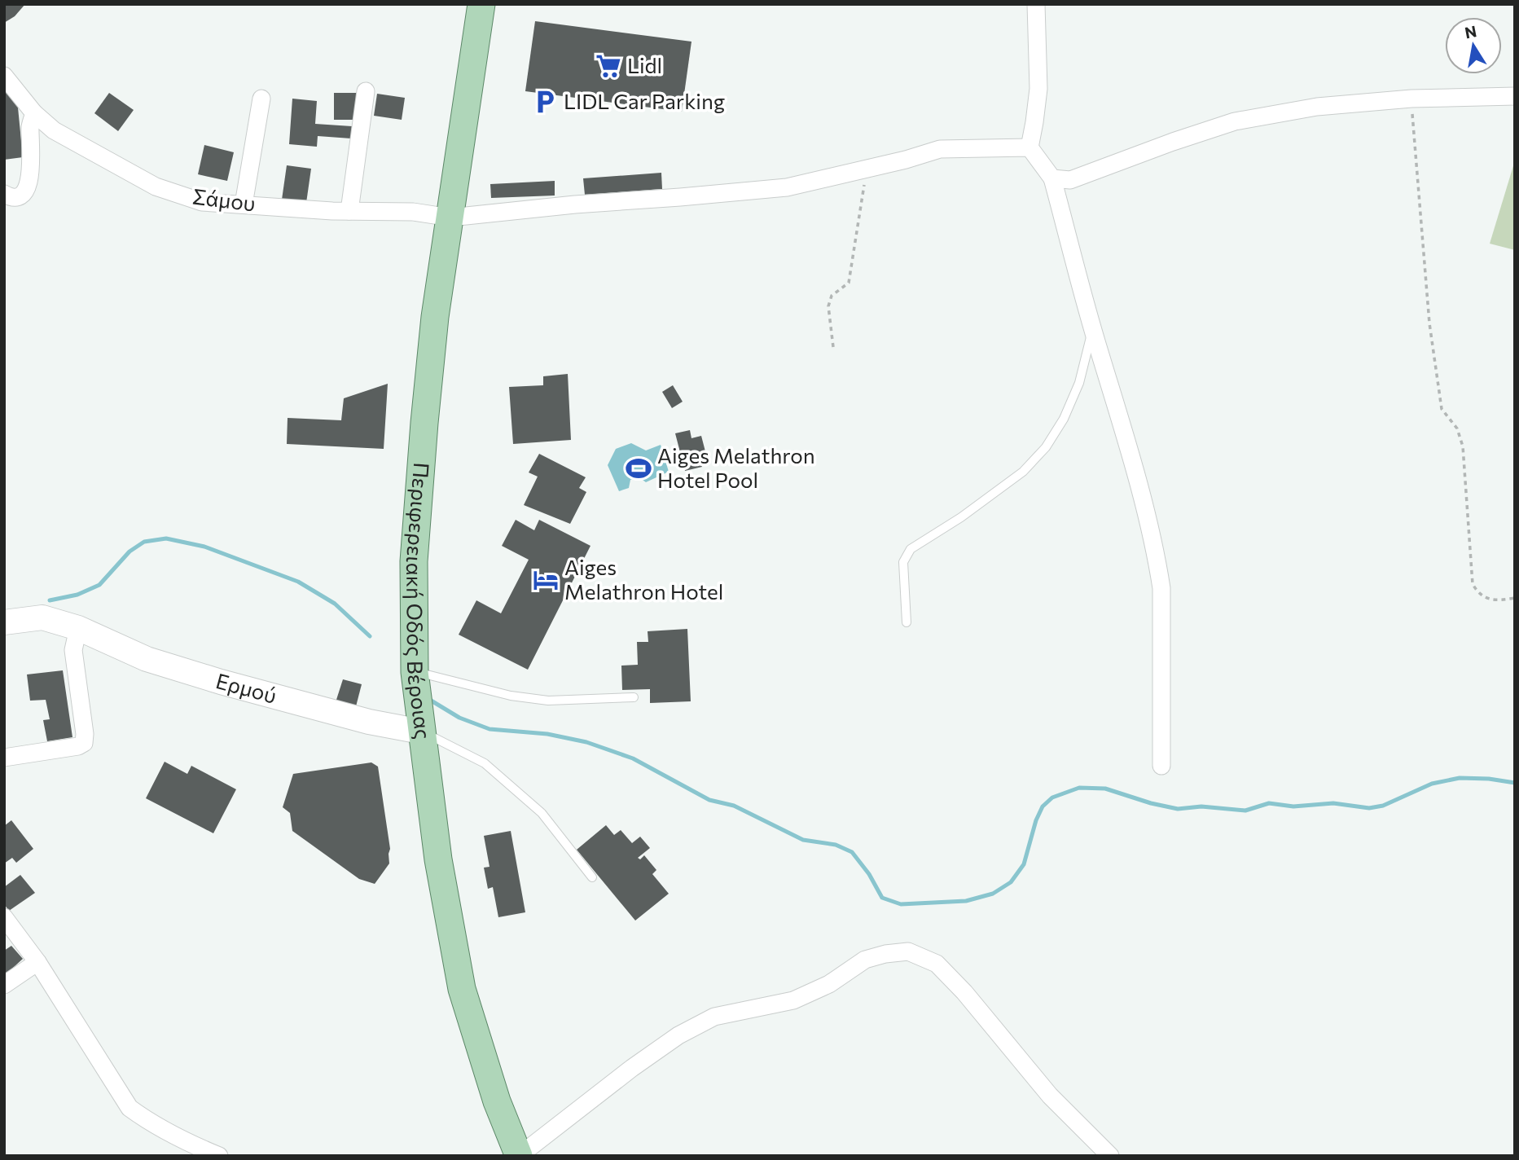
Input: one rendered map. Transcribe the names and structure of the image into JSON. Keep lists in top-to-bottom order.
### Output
{
  "streets": {
    "main road": ["Περιφερειακή Οδός Βέροιας"],
    "street": ["Σάμου", "Ερμού"]
  },
  "crossings": [
    ["Σάμου", "Περιφερειακή Οδός Βέροιας"],
    ["Περιφερειακή Οδός Βέροιας", "Ερμού"]
  ],
  "places": {
    "supermarket": ["Lidl"],
    "parking": ["LIDL Car Parking"],
    "sports": ["Aiges Melathron Hotel Pool"],
    "hotel": ["Aiges Melathron Hotel"]
  },
  "north": "top"
}
